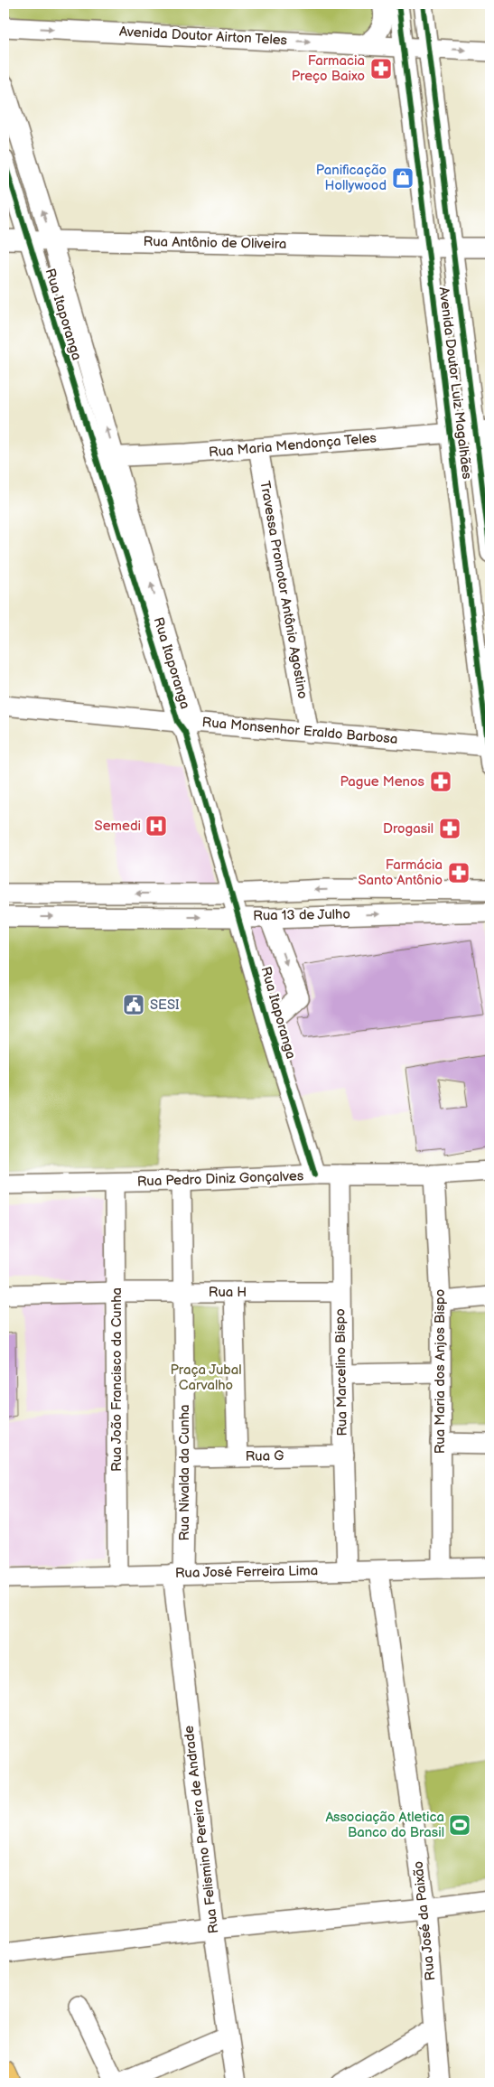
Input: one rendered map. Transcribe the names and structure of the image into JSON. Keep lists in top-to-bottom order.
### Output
{
  "streets": {
    "street": [
      "Avenida Doutor Airton Teles",
      "Rua Antônio de Oliveira",
      "Rua Itaporanga",
      "Avenida Doutor Luiz Magalhães",
      "Rua Maria Mendonça Teles",
      "Travessa Promotor Antônio Agostino",
      "Rua Monsenhor Eraldo Barbosa",
      "Rua 13 de Julho",
      "Rua Pedro Diniz Gonçalves",
      "Rua H",
      "Rua Maria dos Anjos Bispo",
      "Rua Marcelino Bispo",
      "Rua João Francisco da Cunha",
      "Rua G",
      "Rua Nivalda da Cunha",
      "Rua José Ferreira Lima",
      "Rua Felismino Pereira de Andrade",
      "Rua José da Paixão"
    ]
  },
  "crossings": [
    ["Avenida Doutor Airton Teles", "Avenida Doutor Luiz Magalhães"],
    ["Rua Antônio de Oliveira", "Rua Itaporanga"],
    ["Rua Antônio de Oliveira", "Avenida Doutor Luiz Magalhães"],
    ["Rua Itaporanga", "Rua Maria Mendonça Teles"],
    ["Rua Itaporanga", "Rua Monsenhor Eraldo Barbosa"],
    ["Rua Itaporanga", "Rua 13 de Julho"],
    ["Rua Itaporanga", "Rua Pedro Diniz Gonçalves"],
    ["Avenida Doutor Luiz Magalhães", "Rua Maria Mendonça Teles"],
    ["Avenida Doutor Luiz Magalhães", "Rua Monsenhor Eraldo Barbosa"],
    ["Rua Maria Mendonça Teles", "Travessa Promotor Antônio Agostino"],
    ["Travessa Promotor Antônio Agostino", "Rua Monsenhor Eraldo Barbosa"],
    ["Rua Pedro Diniz Gonçalves", "Rua Maria dos Anjos Bispo"],
    ["Rua Pedro Diniz Gonçalves", "Rua Marcelino Bispo"],
    ["Rua Pedro Diniz Gonçalves", "Rua João Francisco da Cunha"],
    ["Rua Pedro Diniz Gonçalves", "Rua Nivalda da Cunha"],
    ["Rua H", "Rua Marcelino Bispo"],
    ["Rua H", "Rua João Francisco da Cunha"],
    ["Rua H", "Rua Nivalda da Cunha"],
    ["Rua Maria dos Anjos Bispo", "Rua José Ferreira Lima"],
    ["Rua Marcelino Bispo", "Rua G"],
    ["Rua Marcelino Bispo", "Rua José Ferreira Lima"],
    ["Rua João Francisco da Cunha", "Rua José Ferreira Lima"],
    ["Rua G", "Rua Nivalda da Cunha"],
    ["Rua Nivalda da Cunha", "Rua José Ferreira Lima"],
    ["Rua Nivalda da Cunha", "Rua Felismino Pereira de Andrade"],
    ["Rua José Ferreira Lima", "Rua Felismino Pereira de Andrade"],
    ["Rua José Ferreira Lima", "Rua José da Paixão"]
  ],
  "one_way": ["Avenida Doutor Airton Teles"],
  "parks": ["Praça Jubal Carvalho"],
  "places": {
    "pharmacy": [
      "Farmacia Preço Baixo",
      "Pague Menos",
      "Drogasil",
      "Farmácia Santo Antônio"
    ],
    "shop": ["Panificação Hollywood"],
    "hospital": ["Semedi"],
    "public building": ["SESI"],
    "sports": ["Associação Atletica Banco do Brasil"]
  }
}
